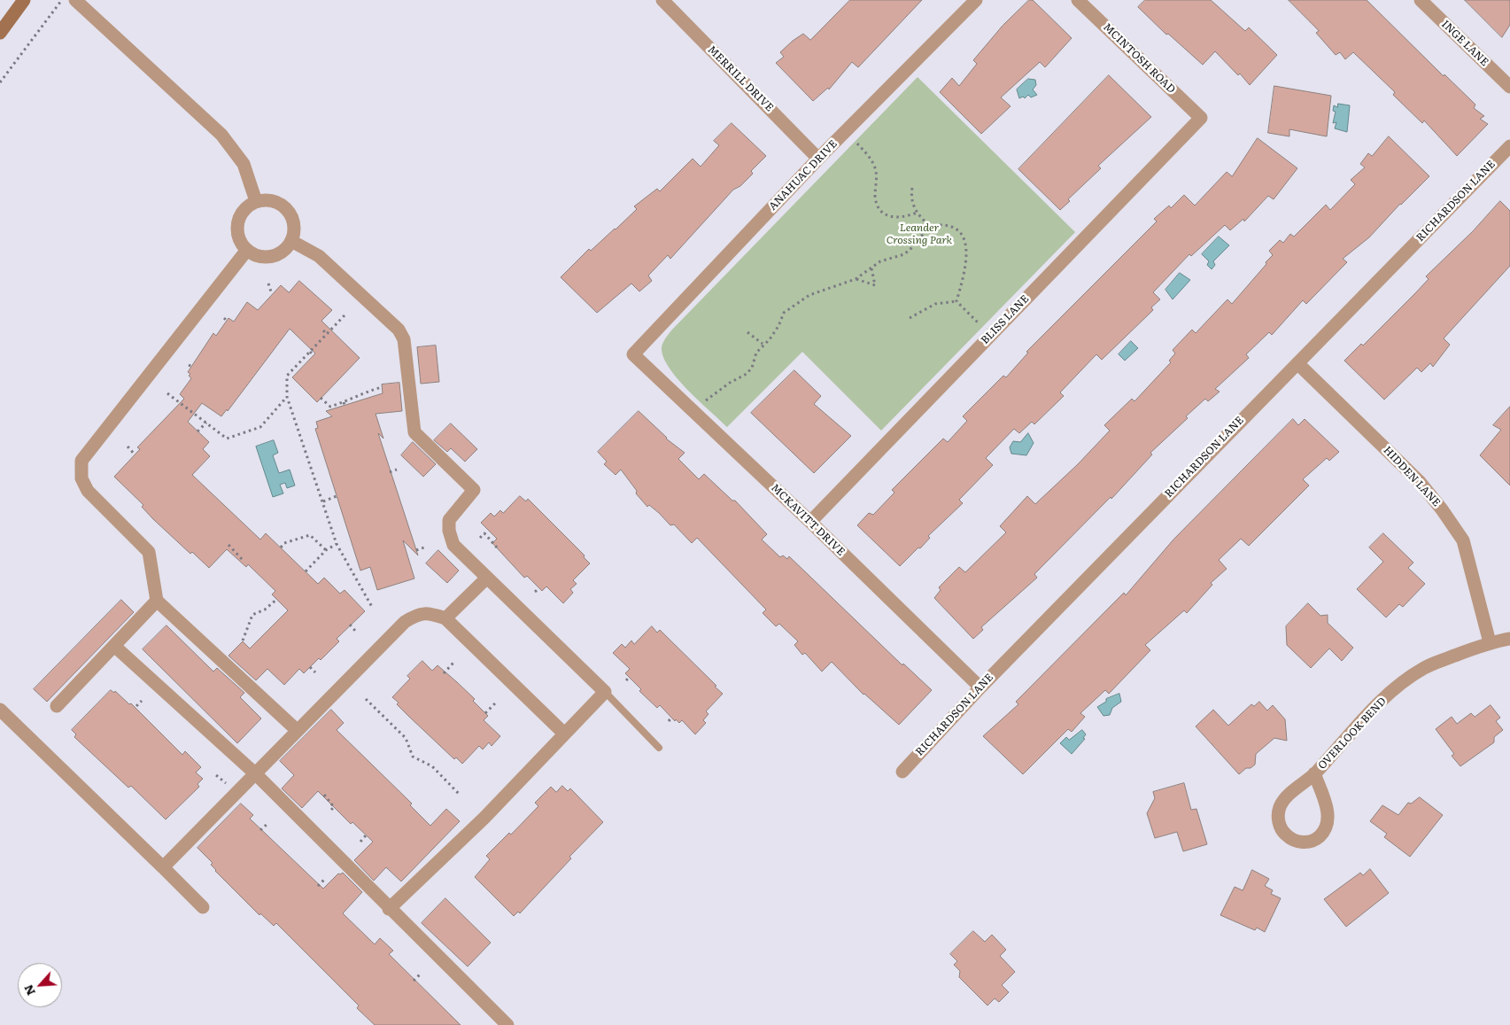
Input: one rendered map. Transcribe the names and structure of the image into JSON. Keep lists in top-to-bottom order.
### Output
{
  "streets": {
    "street": [
      "INGE LANE",
      "MCINTOSH ROAD",
      "MERRILL DRIVE",
      "ANAHUAC DRIVE",
      "RICHARDSON LANE",
      "BLISS LANE",
      "HIDDEN LANE",
      "MCKAVITT DRIVE",
      "OVERLOOK BEND"
    ]
  },
  "crossings": [
    ["MCINTOSH ROAD", "BLISS LANE"],
    ["MERRILL DRIVE", "ANAHUAC DRIVE"],
    ["ANAHUAC DRIVE", "MCKAVITT DRIVE"],
    ["RICHARDSON LANE", "HIDDEN LANE"],
    ["RICHARDSON LANE", "MCKAVITT DRIVE"],
    ["BLISS LANE", "MCKAVITT DRIVE"],
    ["HIDDEN LANE", "OVERLOOK BEND"]
  ],
  "parks": ["Leander Crossing Park"],
  "north": "bottom left"
}
